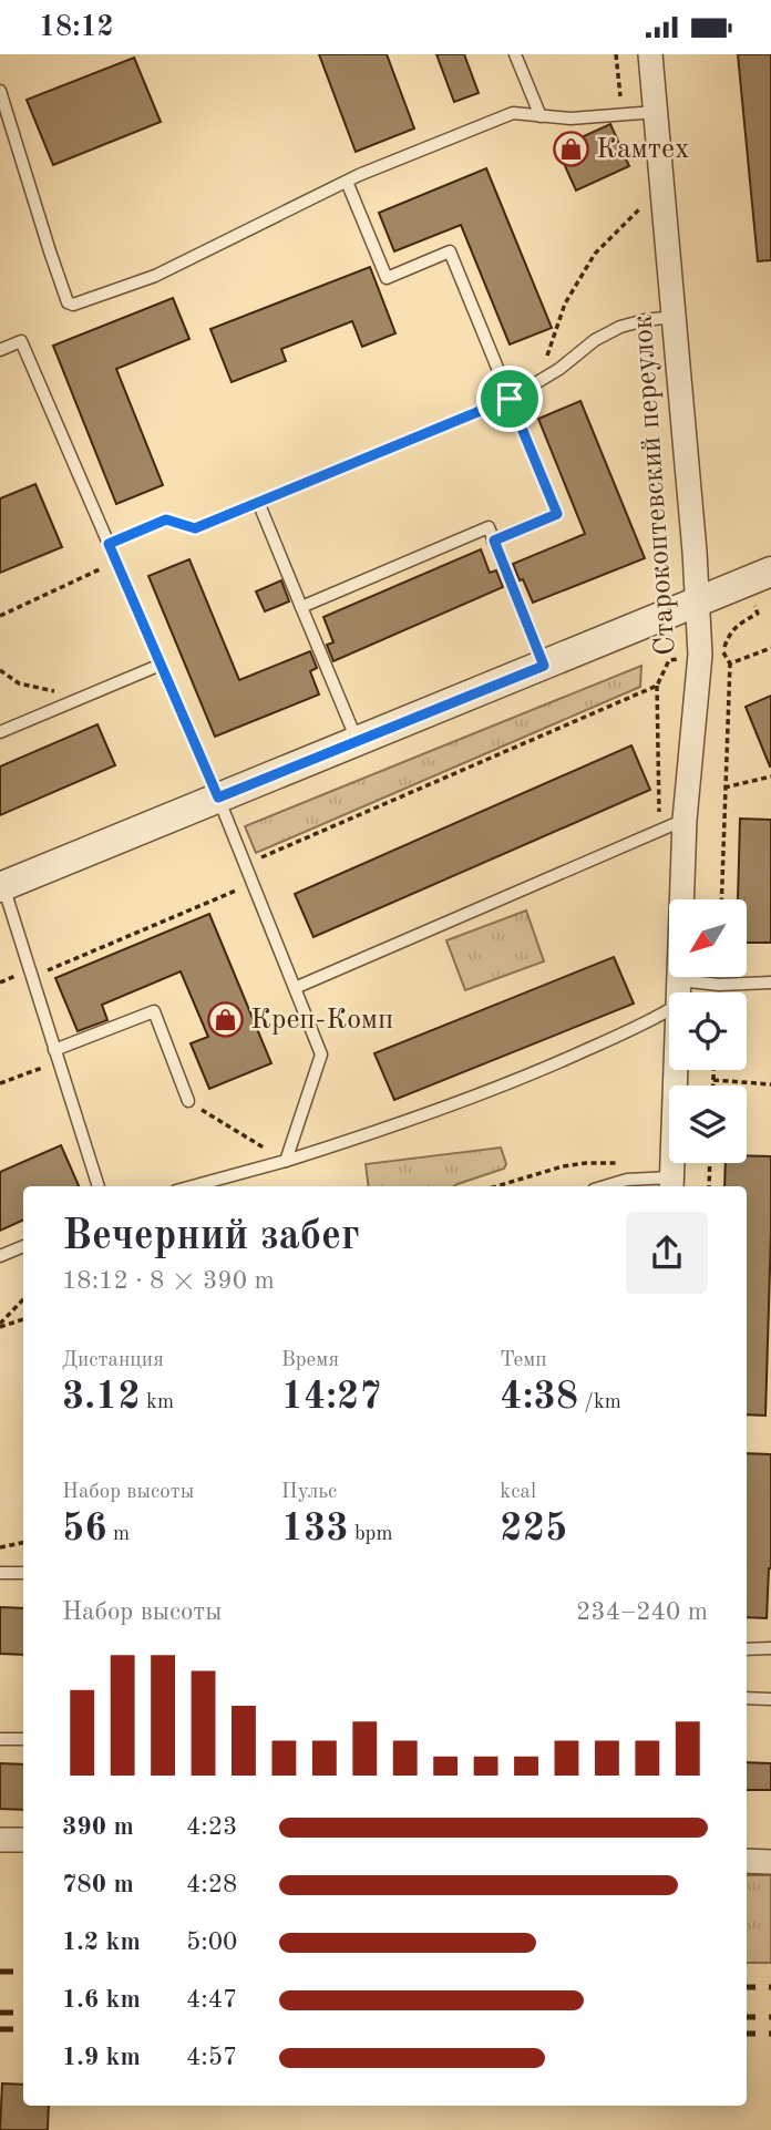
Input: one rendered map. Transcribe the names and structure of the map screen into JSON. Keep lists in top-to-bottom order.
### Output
{
  "streets": {
    "street": ["Старокоптевский переулок"]
  },
  "places": {
    "shop": ["Камтех", "Креп-Комп"]
  },
  "north": "bottom left",
  "page": {
    "status": "18:12",
    "heading": ["Вечерний забег", "18:12 · 8 × 390 m"],
    "stats": [
      ["Дистанция", "3.12 km"],
      ["Время", "14:27"],
      ["Темп", "4:38 /km"],
      ["Набор высоты", "56 m"],
      ["Пульс", "133 bpm"],
      ["kcal", "225"]
    ],
    "chart": ["Набор высоты", "234–240 m"],
    "list": [
      {
        "name": "390 m",
        "note": "4:23"
      },
      {
        "name": "780 m",
        "note": "4:28"
      },
      {
        "name": "1.2 km",
        "note": "5:00"
      },
      {
        "name": "1.6 km",
        "note": "4:47"
      },
      {
        "name": "1.9 km",
        "note": "4:57"
      }
    ]
  }
}
